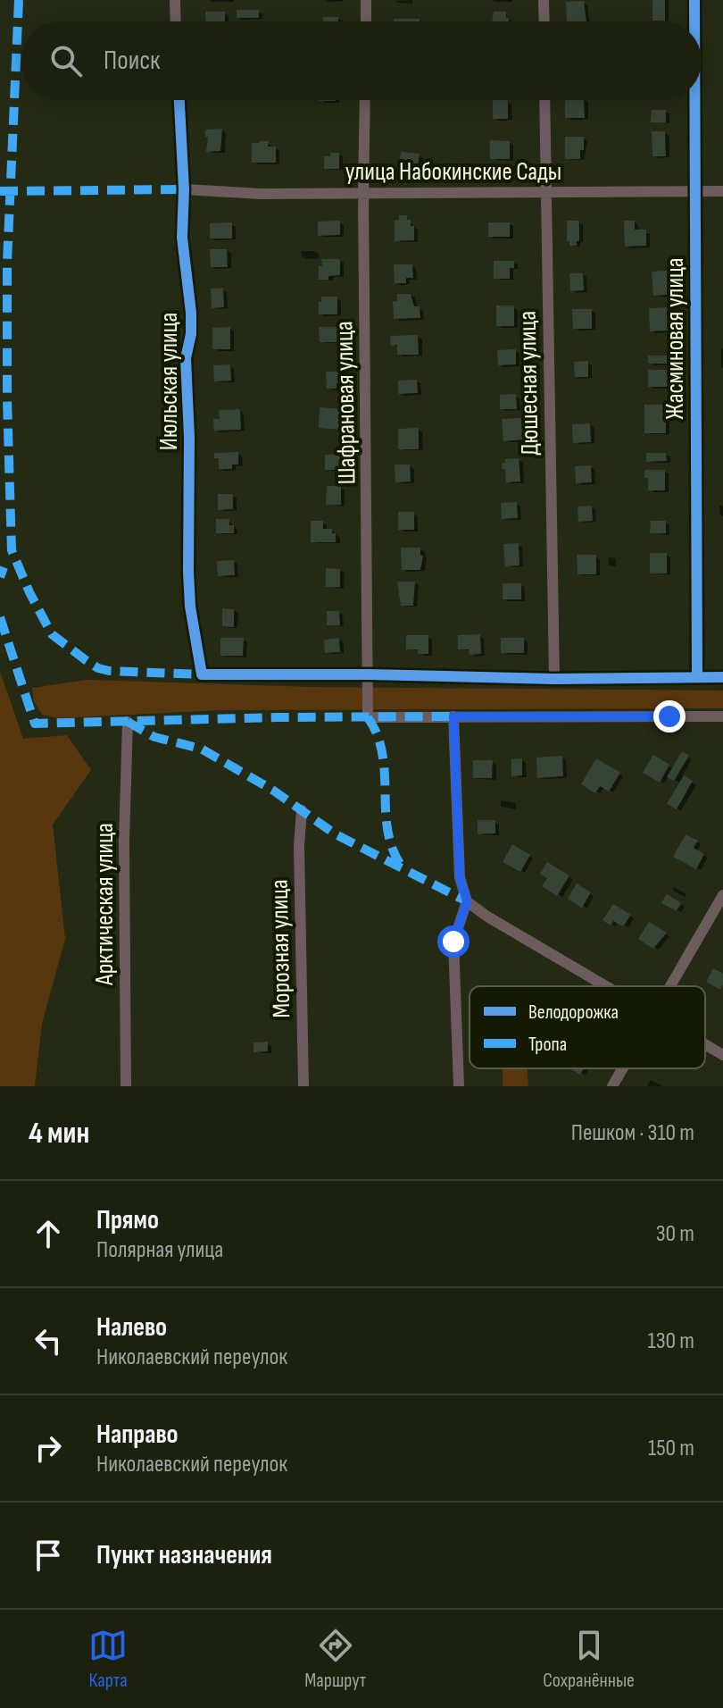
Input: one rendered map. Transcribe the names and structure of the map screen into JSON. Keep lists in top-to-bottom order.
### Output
{
  "streets": {
    "street": [
      "улица Набокинские Сады",
      "Жасминовая улица",
      "Июльская улица",
      "Дюшесная улица",
      "Шафрановая улица",
      "Арктическая улица",
      "Морозная улица"
    ]
  },
  "crossings": [
    ["улица Набокинские Сады", "Жасминовая улица"],
    ["улица Набокинские Сады", "Июльская улица"],
    ["улица Набокинские Сады", "Дюшесная улица"],
    ["улица Набокинские Сады", "Шафрановая улица"],
    ["Июльская улица", "Шафрановая улица"]
  ],
  "legend": ["Велодорожка", "Тропа"],
  "page": {
    "search": "Поиск",
    "heading": ["4 мин", "Пешком · 310 m"],
    "list": [
      ["Прямо", "Полярная улица", "30 m"],
      ["Налево", "Николаевский переулок", "130 m"],
      ["Направо", "Николаевский переулок", "150 m"],
      "Пункт назначения"
    ],
    "nav": ["Карта", "Маршрут", "Сохранённые"]
  }
}
